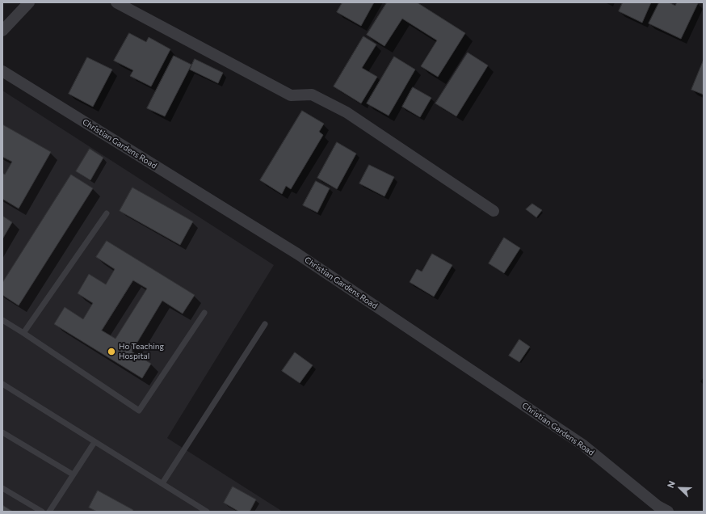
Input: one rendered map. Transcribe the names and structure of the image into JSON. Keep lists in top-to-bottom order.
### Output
{
  "streets": {
    "street": ["Christian Gardens Road"]
  },
  "places": ["Ho Teaching Hospital"],
  "north": "top left"
}
